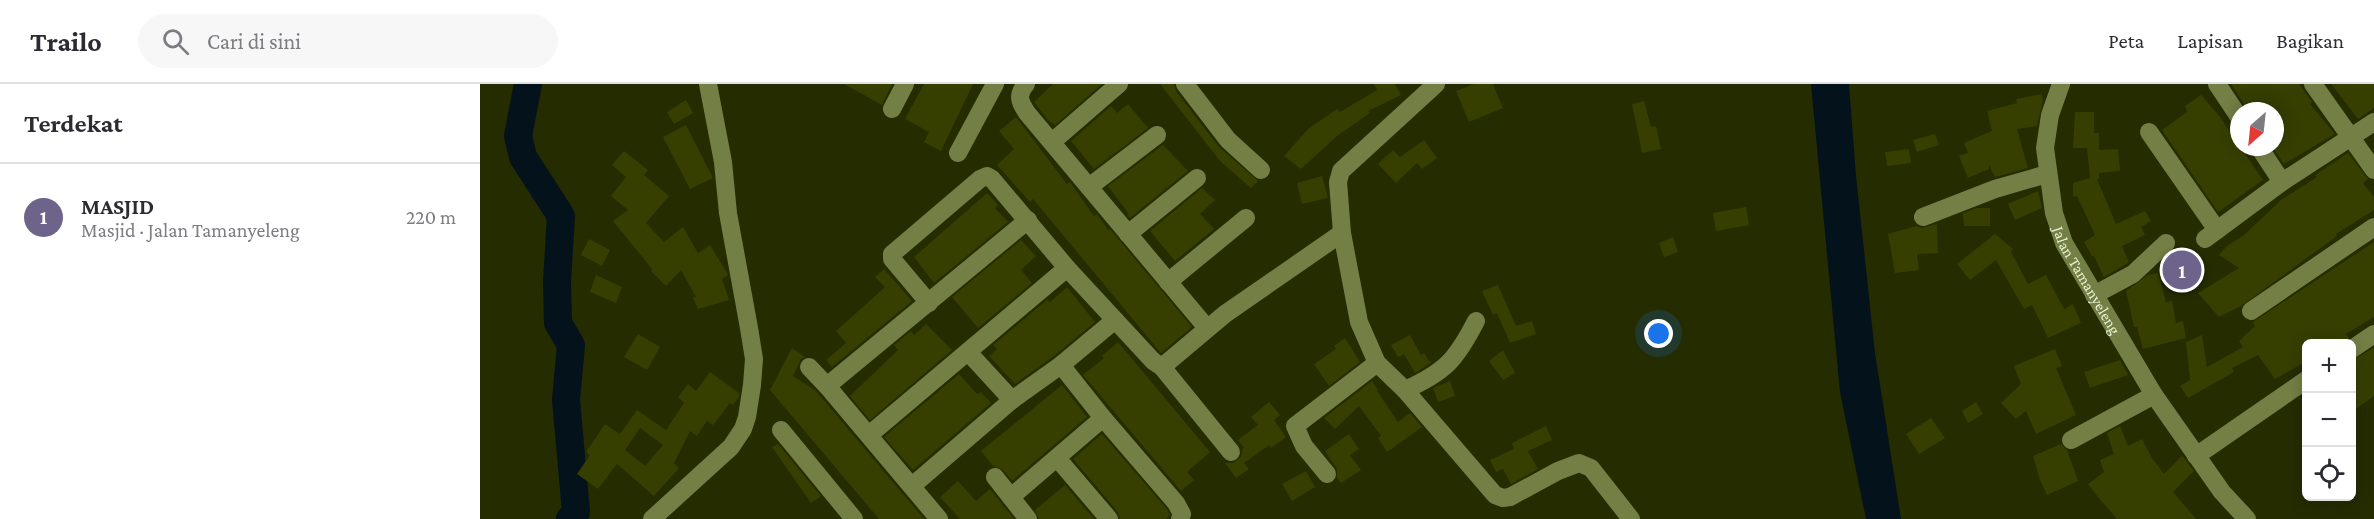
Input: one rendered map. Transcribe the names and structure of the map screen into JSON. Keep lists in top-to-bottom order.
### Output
{
  "streets": {
    "street": ["Jalan Tamanyeleng"]
  },
  "north": "bottom left",
  "page": {
    "header": "Trailo",
    "search": "Cari di sini",
    "nav": ["Peta", "Lapisan", "Bagikan"],
    "heading": "Terdekat",
    "list": [
      {
        "mark": "1",
        "name": "MASJID",
        "note": "Masjid · Jalan Tamanyeleng",
        "value": "220 m"
      }
    ],
    "pins": "1",
    "map_buttons": ["+", "−"]
  }
}
